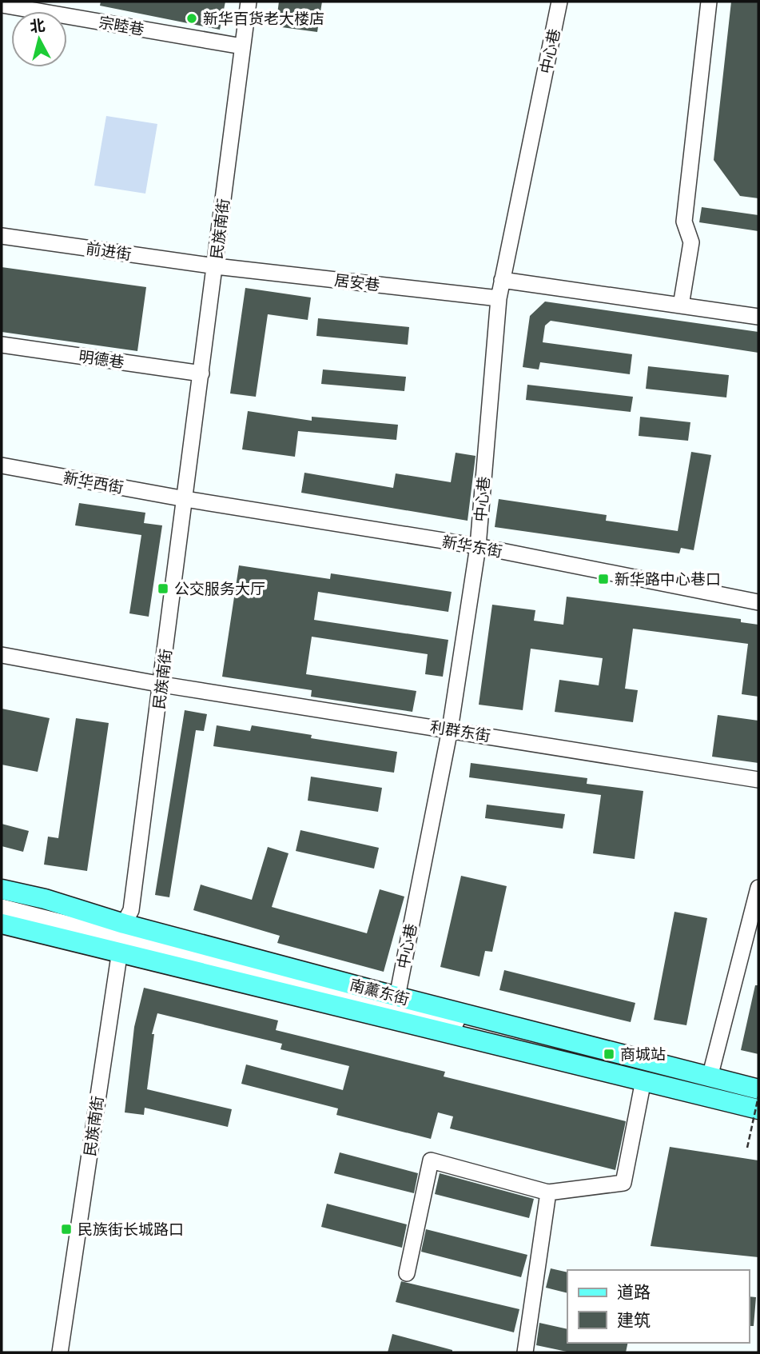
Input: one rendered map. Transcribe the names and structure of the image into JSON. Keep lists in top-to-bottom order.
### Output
{
  "streets": {
    "main road": ["南薰东街"],
    "street": [
      "宗睦巷",
      "中心巷",
      "民族南街",
      "前进街",
      "居安巷",
      "明德巷",
      "新华西街",
      "新华东街",
      "利群东街"
    ]
  },
  "crossings": [
    ["宗睦巷", "民族南街"],
    ["中心巷", "居安巷"],
    ["中心巷", "新华东街"],
    ["中心巷", "利群东街"],
    ["中心巷", "南薰东街"],
    ["民族南街", "前进街"],
    ["民族南街", "居安巷"],
    ["民族南街", "明德巷"],
    ["民族南街", "新华西街"],
    ["民族南街", "新华东街"],
    ["民族南街", "利群东街"],
    ["民族南街", "南薰东街"],
    ["前进街", "居安巷"],
    ["新华西街", "新华东街"]
  ],
  "places": {
    "other": ["新华百货老大楼店"],
    "transit": [
      "新华路中心巷口",
      "公交服务大厅",
      "商城站",
      "民族街长城路口"
    ]
  },
  "legend": ["道路", "建筑"],
  "north": "top"
}
